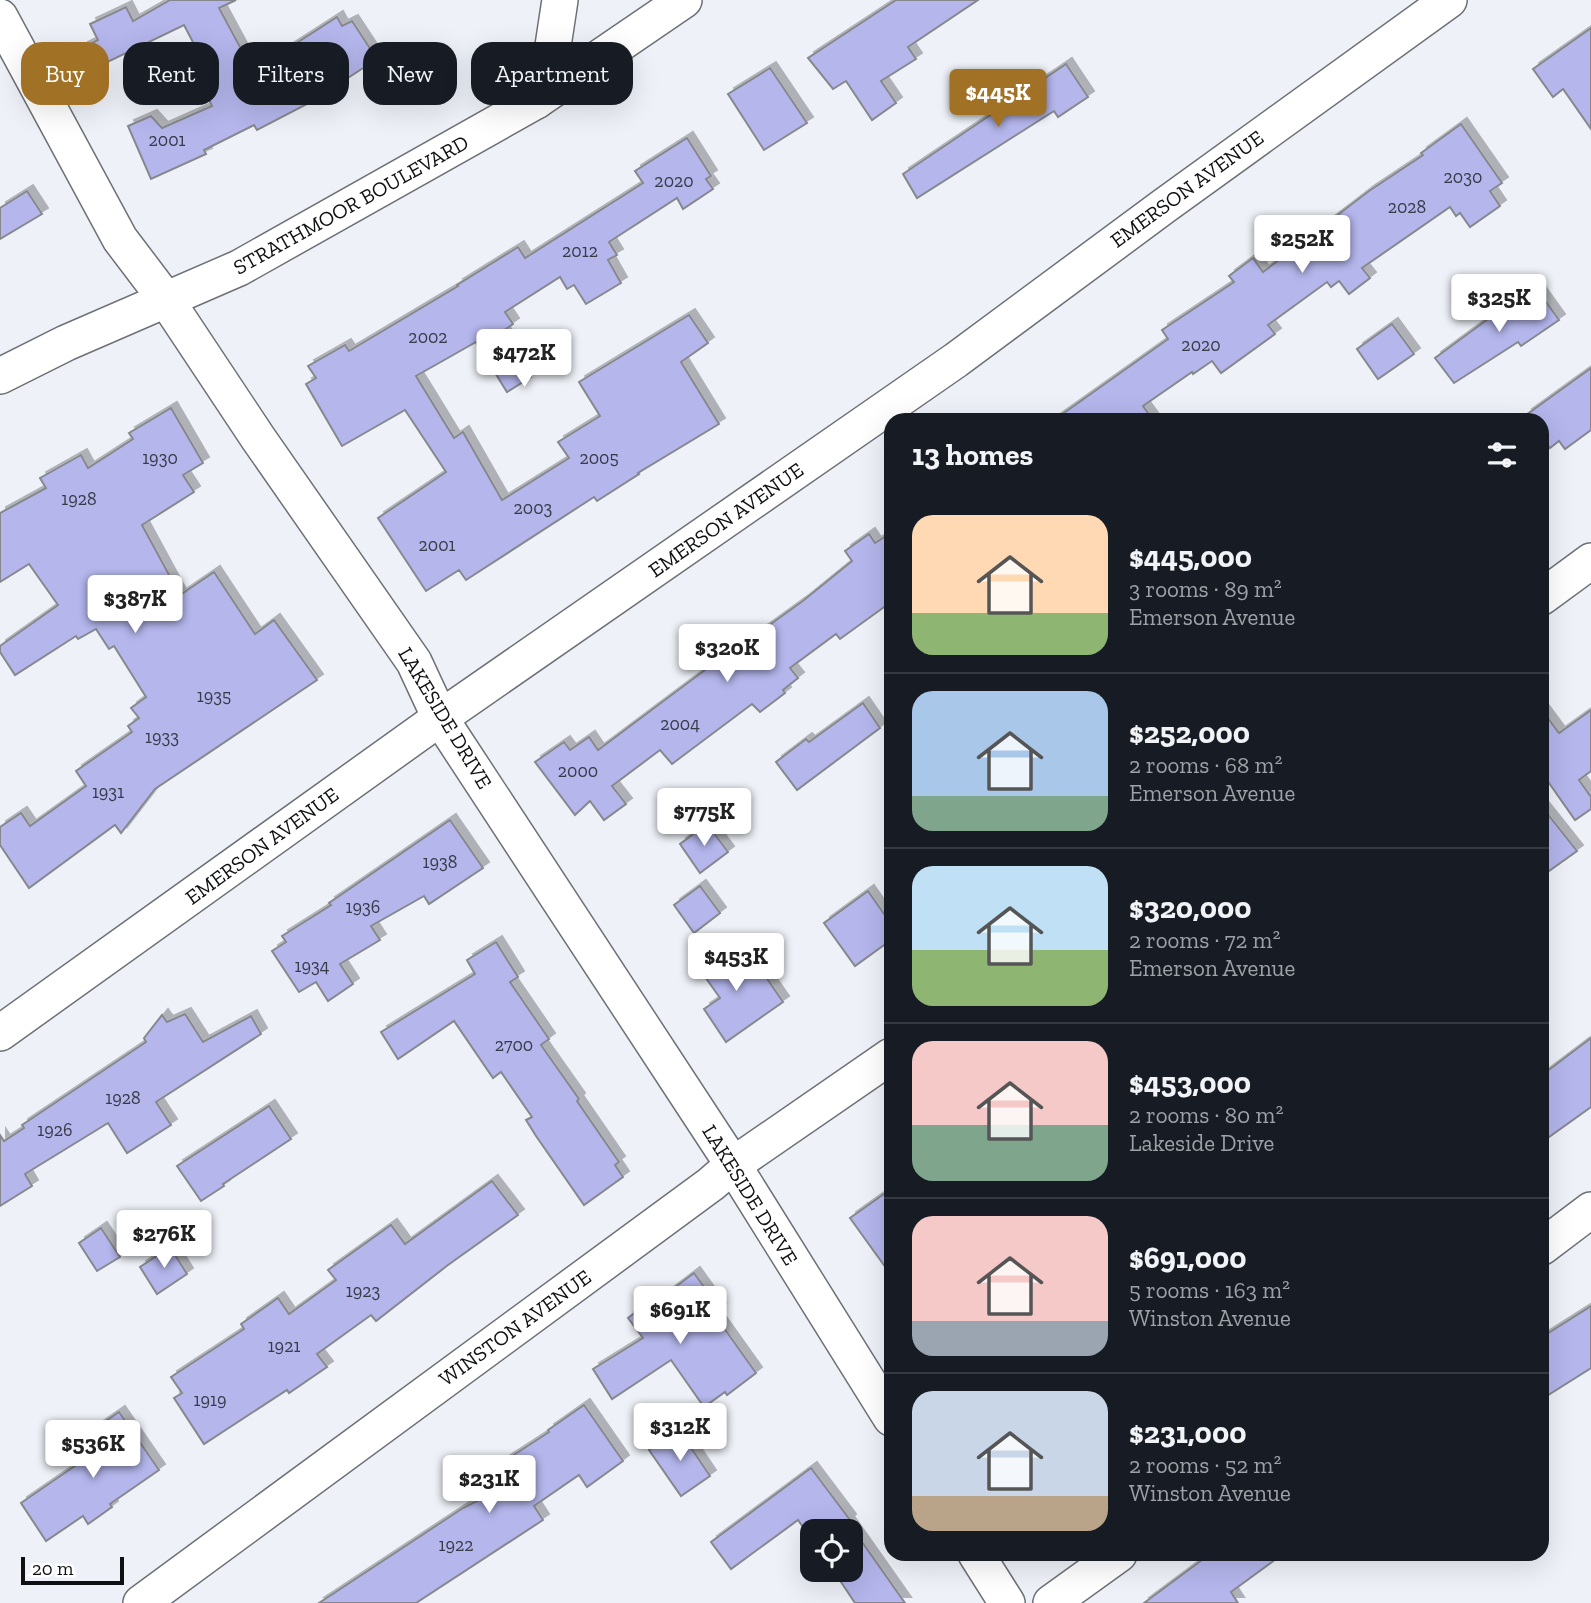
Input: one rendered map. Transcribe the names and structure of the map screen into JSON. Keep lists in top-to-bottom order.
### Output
{
  "streets": {
    "street": [
      "EMERSON AVENUE",
      "STRATHMOOR BOULEVARD",
      "LAKESIDE DRIVE",
      "WINSTON AVENUE"
    ]
  },
  "crossings": [
    ["EMERSON AVENUE", "LAKESIDE DRIVE"],
    ["STRATHMOOR BOULEVARD", "LAKESIDE DRIVE"],
    ["LAKESIDE DRIVE", "WINSTON AVENUE"]
  ],
  "house_numbers": [
    "2001",
    "2030",
    "2020",
    "2028",
    "2012",
    "2002",
    "2020",
    "1930",
    "2005",
    "1928",
    "2003",
    "2001",
    "1935",
    "2004",
    "1933",
    "2000",
    "1931",
    "1938",
    "1936",
    "1934",
    "2700",
    "1928",
    "1926",
    "1923",
    "1921",
    "1919",
    "1922"
  ],
  "scale_bar": "20 m",
  "page": {
    "chip": [
      "Buy",
      "Rent",
      "Filters",
      "New",
      "Apartment"
    ],
    "price": [
      "$445K",
      "$252K",
      "$325K",
      "$472K",
      "$387K",
      "$320K",
      "$775K",
      "$453K",
      "$276K",
      "$691K",
      "$312K",
      "$536K",
      "$231K"
    ],
    "heading": "13 homes",
    "list": [
      {
        "name": "$445,000",
        "note": "3 rooms · 89 m² · Emerson Avenue"
      },
      {
        "name": "$252,000",
        "note": "2 rooms · 68 m² · Emerson Avenue"
      },
      {
        "name": "$320,000",
        "note": "2 rooms · 72 m² · Emerson Avenue"
      },
      {
        "name": "$453,000",
        "note": "2 rooms · 80 m² · Lakeside Drive"
      },
      {
        "name": "$691,000",
        "note": "5 rooms · 163 m² · Winston Avenue"
      },
      {
        "name": "$231,000",
        "note": "2 rooms · 52 m² · Winston Avenue"
      }
    ],
    "scale": "20 m"
  }
}
